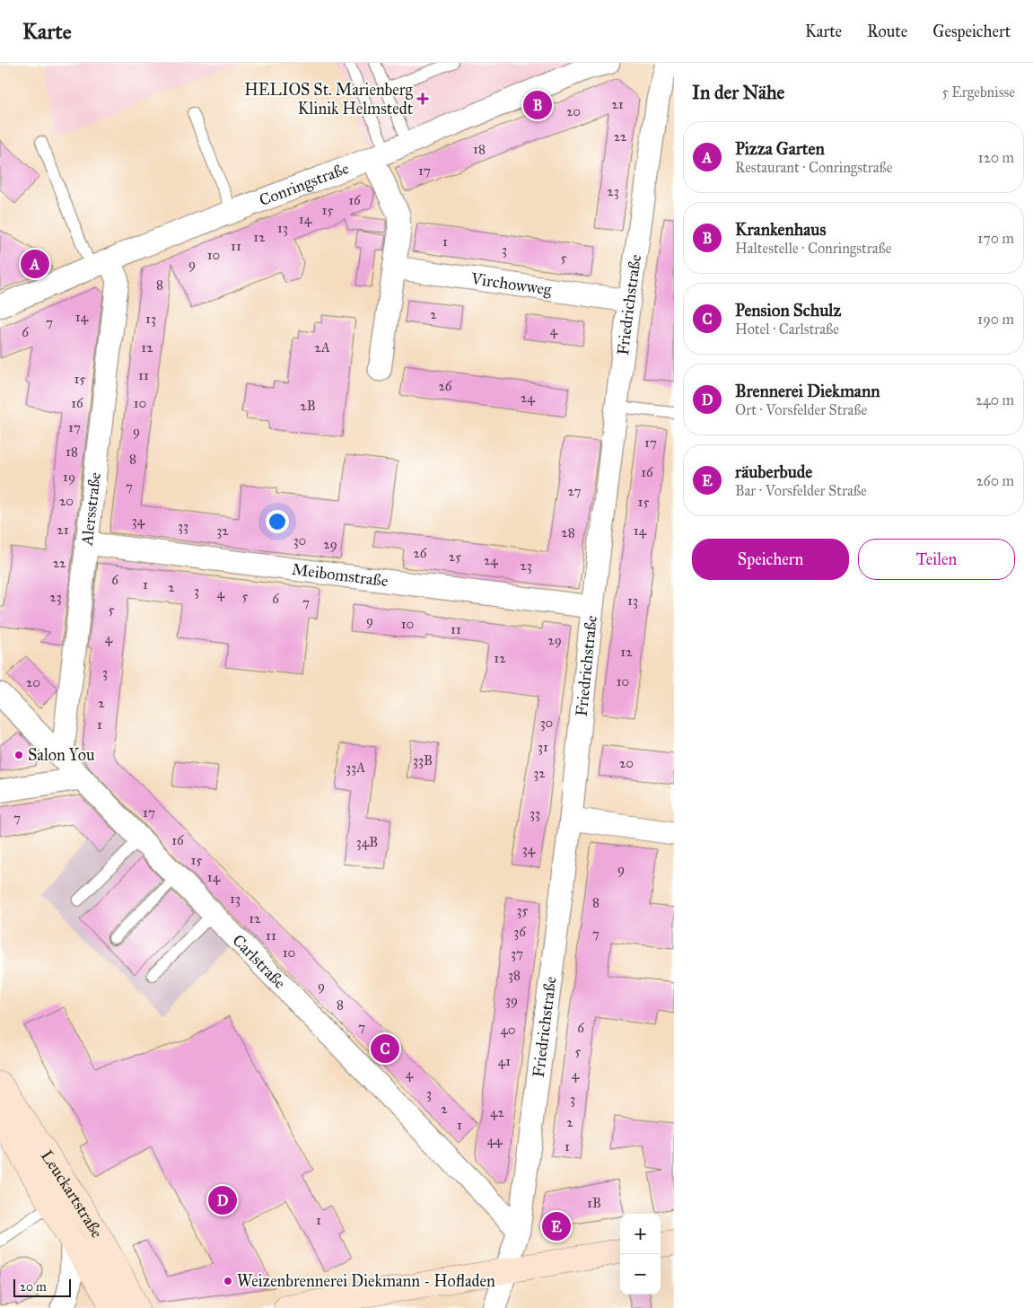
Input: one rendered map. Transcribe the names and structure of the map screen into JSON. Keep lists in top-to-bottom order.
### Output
{
  "streets": {
    "main road": ["Leuckartstraße"],
    "street": [
      "Conringstraße",
      "Virchowweg",
      "Friedrichstraße",
      "Alersstraße",
      "Meibomstraße",
      "Carlstraße"
    ]
  },
  "crossings": [
    ["Conringstraße", "Alersstraße"],
    ["Virchowweg", "Friedrichstraße"],
    ["Friedrichstraße", "Meibomstraße"],
    ["Friedrichstraße", "Carlstraße"],
    ["Alersstraße", "Meibomstraße"],
    ["Alersstraße", "Carlstraße"]
  ],
  "places": {
    "health": ["HELIOS St. Marienberg Klinik Helmstedt"],
    "other": ["Salon You", "Weizenbrennerei Diekmann - Hofladen"]
  },
  "house_numbers": [
    "21",
    "20",
    "22",
    "18",
    "17",
    "23",
    "16",
    "15",
    "14",
    "13",
    "12",
    "1",
    "11",
    "3",
    "10",
    "5",
    "9",
    "8",
    "2",
    "14",
    "13",
    "7",
    "4",
    "6",
    "12",
    "2A",
    "11",
    "15",
    "26",
    "24",
    "16",
    "10",
    "2B",
    "17",
    "9",
    "17",
    "18",
    "8",
    "16",
    "19",
    "7",
    "27",
    "20",
    "15",
    "34",
    "33",
    "21",
    "32",
    "14",
    "28",
    "30",
    "29",
    "26",
    "25",
    "24",
    "22",
    "23",
    "6",
    "1",
    "2",
    "3",
    "4",
    "5",
    "23",
    "6",
    "13",
    "7",
    "5",
    "9",
    "10",
    "11",
    "4",
    "29",
    "12",
    "12",
    "3",
    "10",
    "20",
    "2",
    "30",
    "1",
    "31",
    "33B",
    "20",
    "33A",
    "32",
    "17",
    "33",
    "7",
    "16",
    "34B",
    "34",
    "15",
    "9",
    "14",
    "13",
    "8",
    "35",
    "12",
    "36",
    "7",
    "11",
    "10",
    "37",
    "38",
    "9",
    "39",
    "8",
    "7",
    "6",
    "40",
    "5",
    "41",
    "4",
    "4",
    "3",
    "3",
    "2",
    "42",
    "2",
    "1",
    "44",
    "1",
    "1B",
    "1"
  ],
  "scale_bar": "20 m",
  "page": {
    "header": "Karte",
    "nav": ["Karte", "Route", "Gespeichert"],
    "heading": ["In der Nähe", "5 Ergebnisse"],
    "pins": [
      "B",
      "A",
      "C",
      "D",
      "E"
    ],
    "list": [
      {
        "mark": "A",
        "name": "Pizza Garten",
        "note": "Restaurant · Conringstraße",
        "value": "120 m"
      },
      {
        "mark": "B",
        "name": "Krankenhaus",
        "note": "Haltestelle · Conringstraße",
        "value": "170 m"
      },
      {
        "mark": "C",
        "name": "Pension Schulz",
        "note": "Hotel · Carlstraße",
        "value": "190 m"
      },
      {
        "mark": "D",
        "name": "Brennerei Diekmann",
        "note": "Ort · Vorsfelder Straße",
        "value": "240 m"
      },
      {
        "mark": "E",
        "name": "räuberbude",
        "note": "Bar · Vorsfelder Straße",
        "value": "260 m"
      }
    ],
    "buttons": ["Speichern", "Teilen"],
    "map_buttons": ["+", "−"],
    "scale": "20 m"
  }
}
